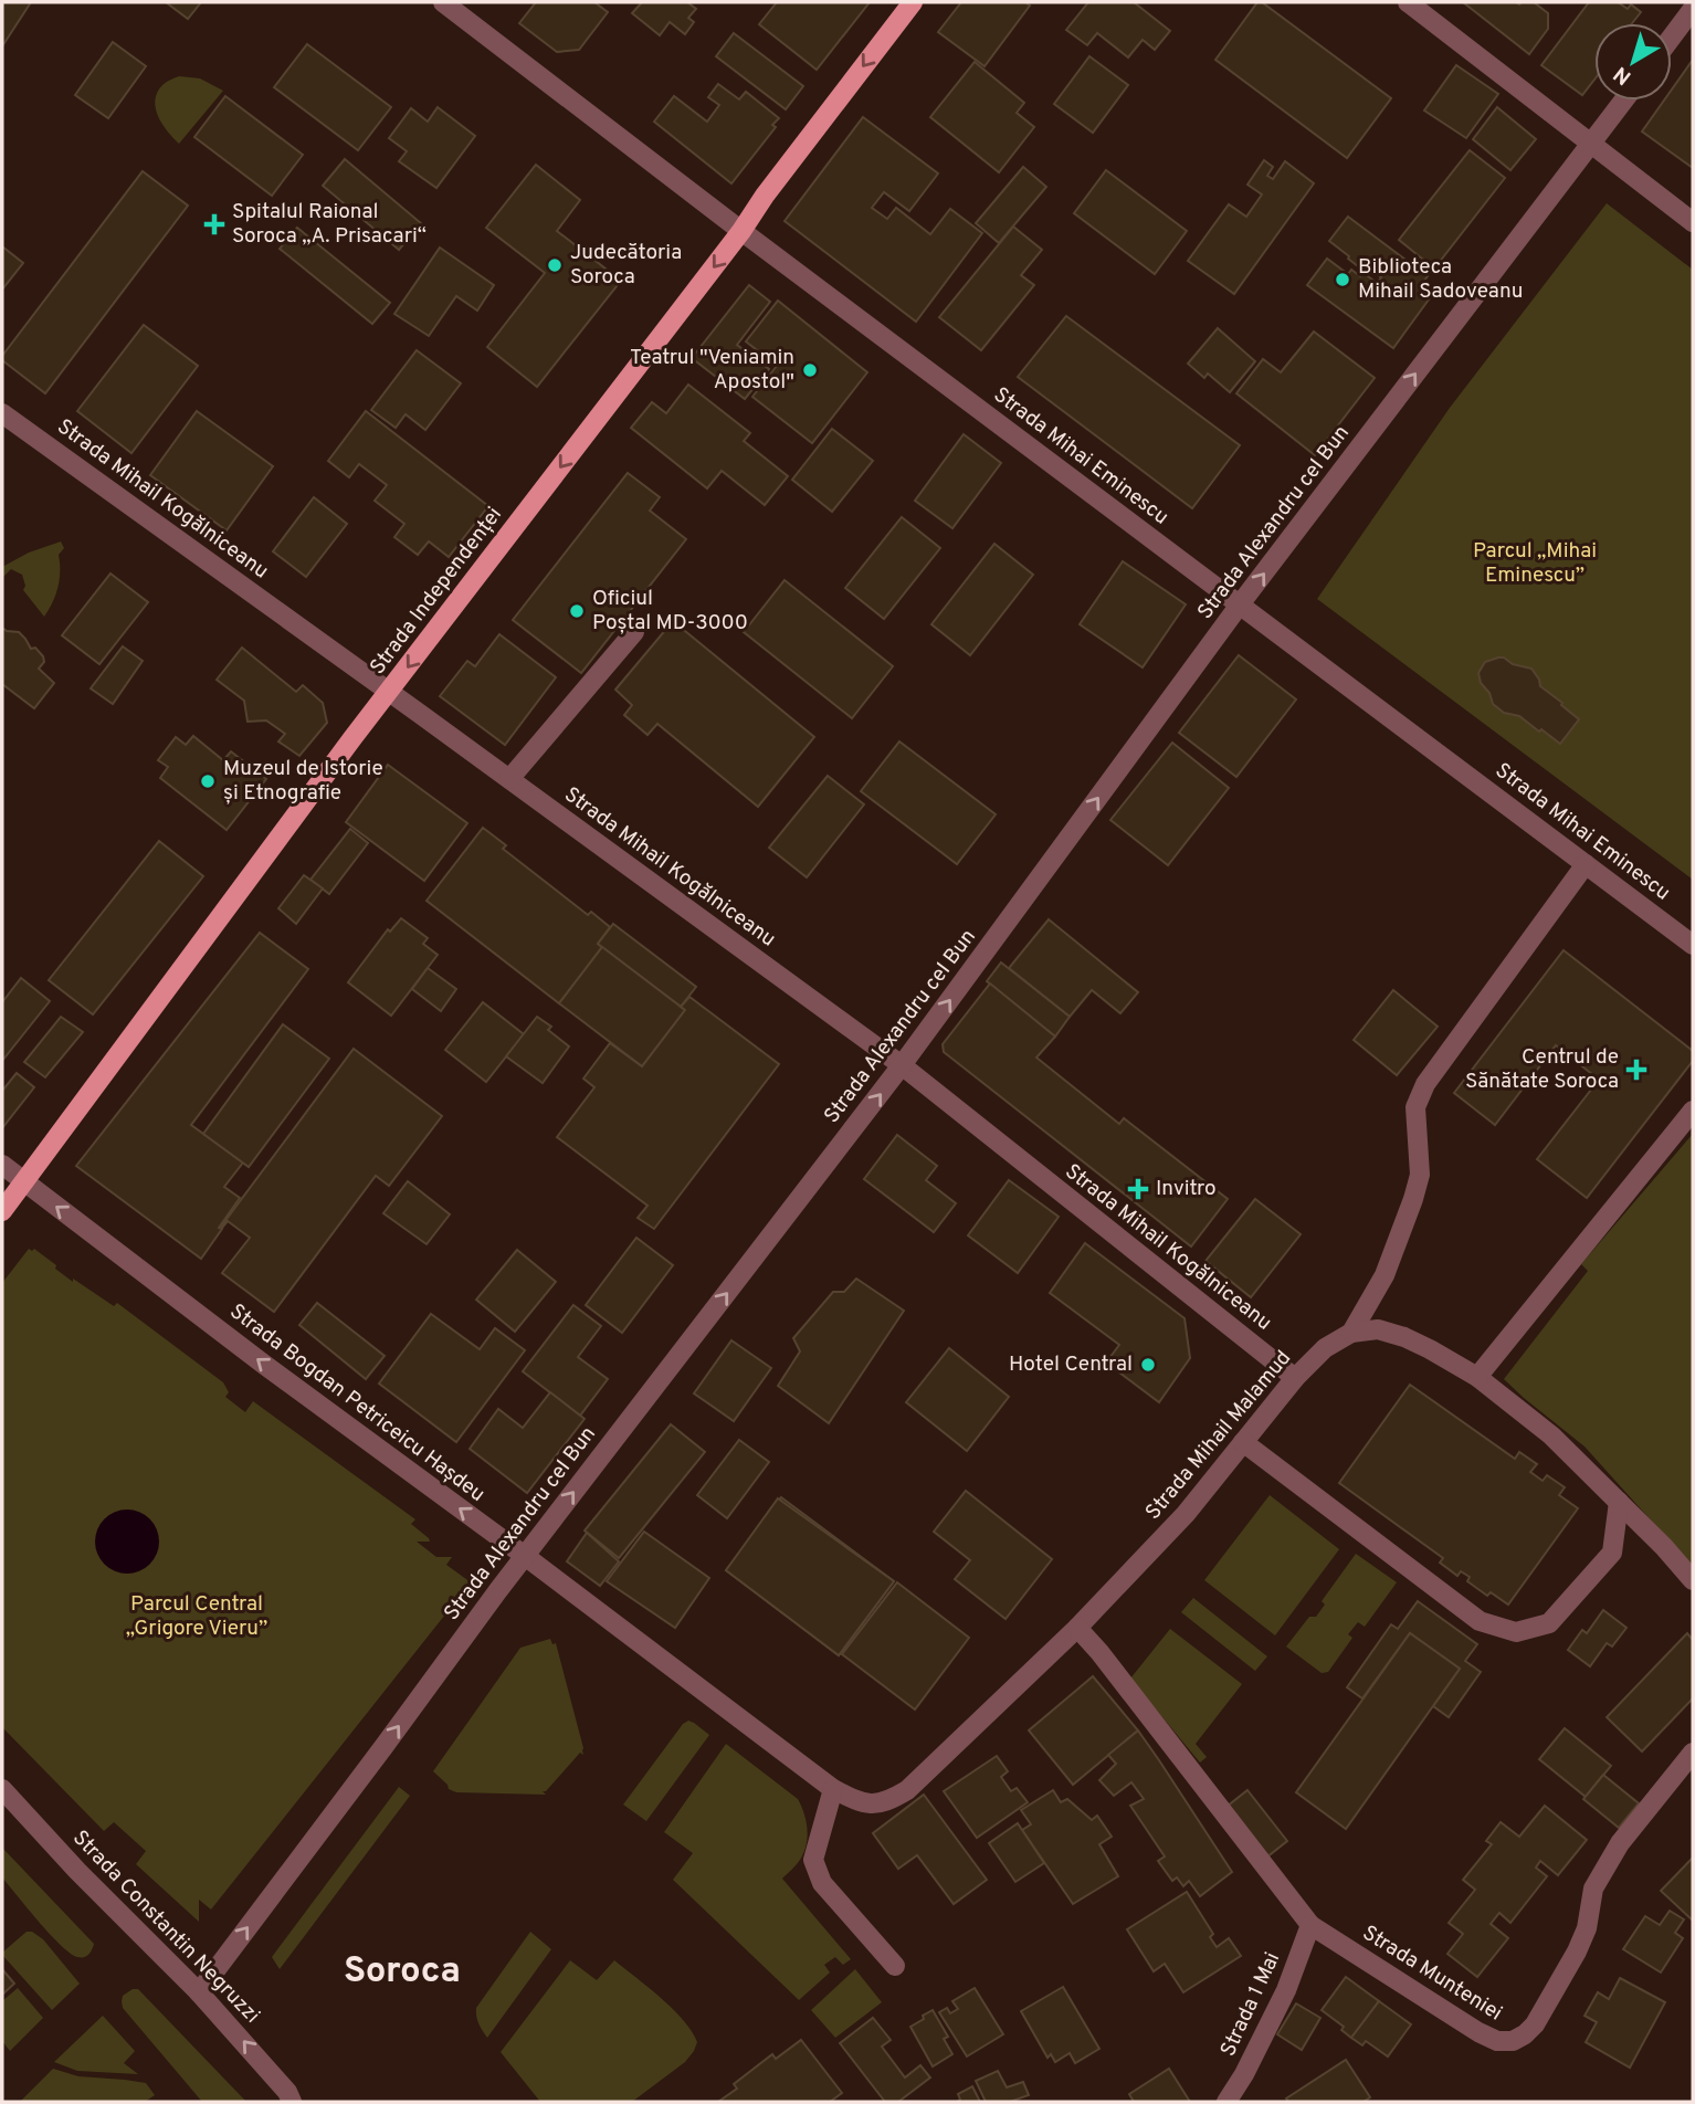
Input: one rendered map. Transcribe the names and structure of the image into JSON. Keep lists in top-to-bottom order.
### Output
{
  "streets": {
    "main road": ["Strada Independenței"],
    "street": [
      "Strada Mihai Eminescu",
      "Strada Mihail Kogălniceanu",
      "Strada Alexandru cel Bun",
      "Strada Bogdan Petriceicu Hașdeu",
      "Strada Mihail Malamud",
      "Strada Constantin Negruzzi",
      "Strada Munteniei",
      "Strada 1 Mai"
    ]
  },
  "crossings": [
    ["Strada Mihai Eminescu", "Strada Alexandru cel Bun"],
    ["Strada Mihai Eminescu", "Strada Independenței"],
    ["Strada Mihai Eminescu", "Strada Mihail Malamud"],
    ["Strada Mihail Kogălniceanu", "Strada Alexandru cel Bun"],
    ["Strada Mihail Kogălniceanu", "Strada Independenței"],
    ["Strada Mihail Kogălniceanu", "Strada Mihail Malamud"],
    ["Strada Alexandru cel Bun", "Strada Bogdan Petriceicu Hașdeu"],
    ["Strada Alexandru cel Bun", "Strada Constantin Negruzzi"],
    ["Strada Independenței", "Strada Bogdan Petriceicu Hașdeu"],
    ["Strada Bogdan Petriceicu Hașdeu", "Strada Mihail Malamud"],
    ["Strada Munteniei", "Strada 1 Mai"]
  ],
  "one_way": ["Strada Alexandru cel Bun", "Strada Independenței", "Strada Bogdan Petriceicu Hașdeu"],
  "districts": ["Soroca"],
  "parks": ["Parcul „Mihai Eminescu”", "Parcul Central „Grigore Vieru”"],
  "places": {
    "health": ["Spitalul Raional Soroca „A. Prisacari“", "Centrul de Sănătate Soroca", "Invitro"],
    "other": [
      "Judecătoria Soroca",
      "Biblioteca Mihail Sadoveanu",
      "Teatrul \"Veniamin Apostol\"",
      "Oficiul Poștal MD-3000",
      "Muzeul de Istorie și Etnografie",
      "Hotel Central"
    ]
  },
  "north": "bottom left"
}
